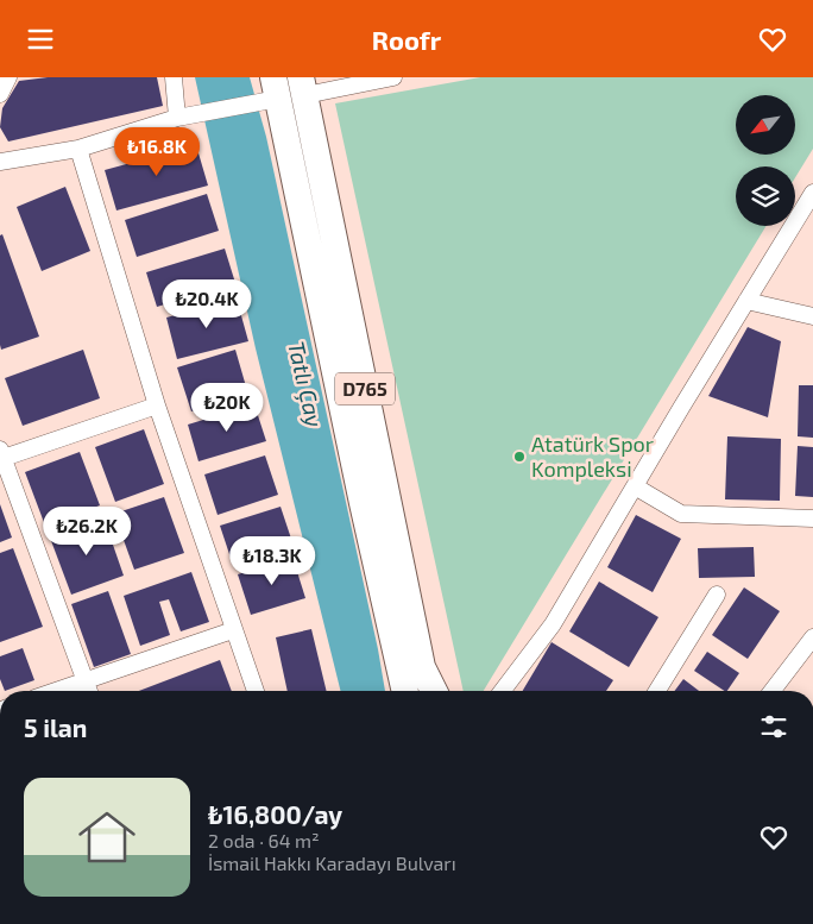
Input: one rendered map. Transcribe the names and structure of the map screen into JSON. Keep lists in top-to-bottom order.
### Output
{
  "streets": {
    "highway": ["D765"]
  },
  "water": ["Tatlı Çay"],
  "places": ["Atatürk Spor Kompleksi"],
  "north": "bottom left",
  "page": {
    "header": "Roofr",
    "price": [
      "₺16.8K",
      "₺20.4K",
      "₺20K",
      "₺26.2K",
      "₺18.3K"
    ],
    "heading": "5 ilan",
    "list": [
      {
        "name": "₺16,800/ay",
        "note": "2 oda · 64 m² · İsmail Hakkı Karadayı Bulvarı"
      }
    ]
  }
}
